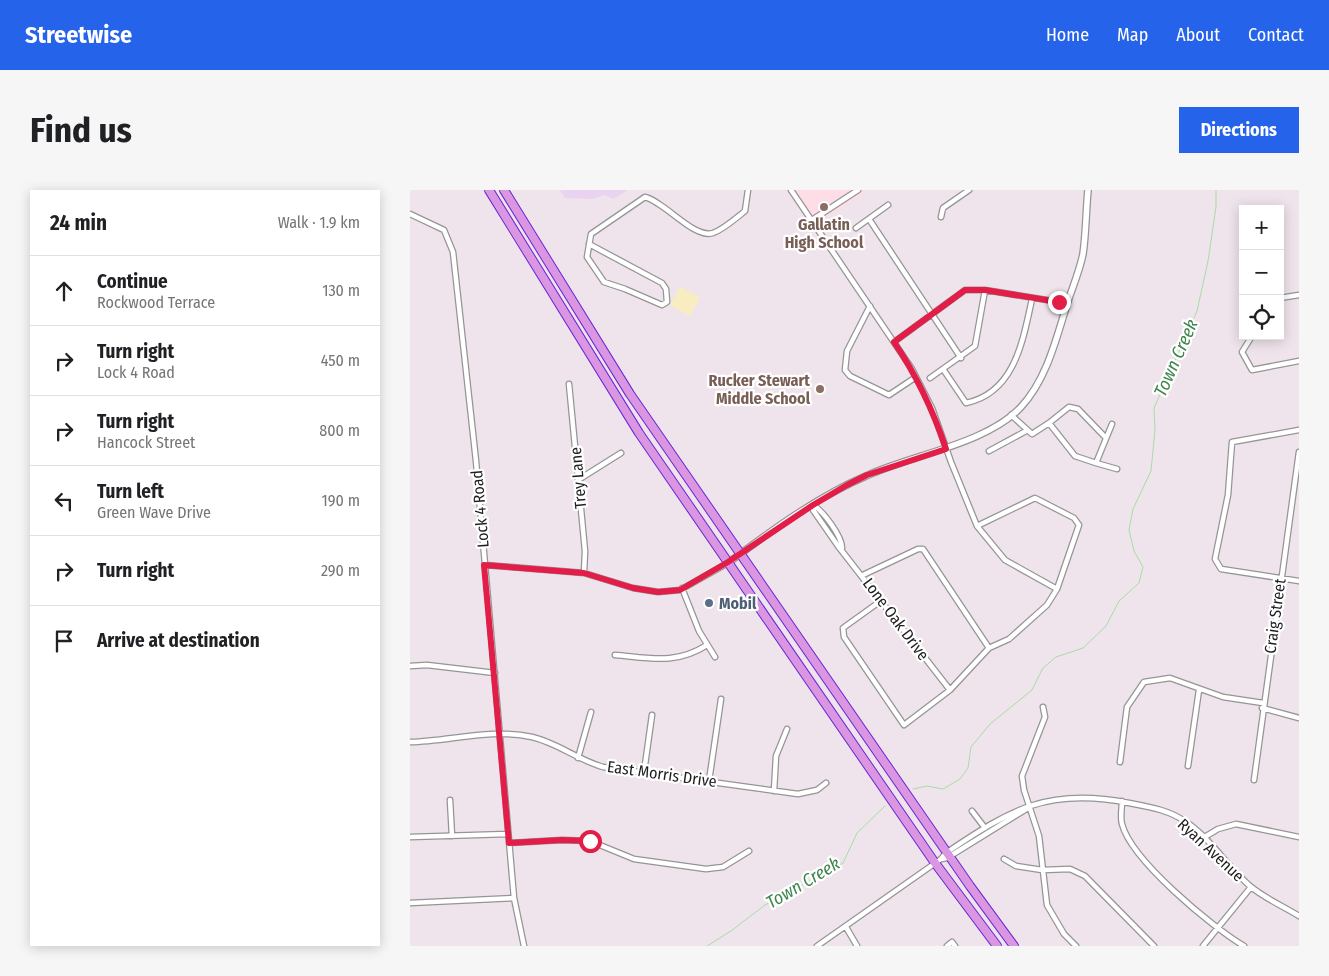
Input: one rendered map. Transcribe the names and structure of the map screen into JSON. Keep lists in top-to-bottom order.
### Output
{
  "streets": {
    "street": [
      "Trey Lane",
      "Lock 4 Road",
      "Craig Street",
      "Lone Oak Drive",
      "East Morris Drive",
      "Ryan Avenue"
    ]
  },
  "crossings": [
    ["Lock 4 Road", "East Morris Drive"]
  ],
  "water": ["Town Creek"],
  "places": ["Gallatin High School", "Rucker Stewart Middle School", "Mobil"],
  "page": {
    "header": "Streetwise",
    "nav": [
      "Home",
      "Map",
      "About",
      "Contact"
    ],
    "buttons": "Directions",
    "title": "Find us",
    "heading": ["24 min", "Walk · 1.9 km"],
    "map_buttons": ["+", "−"],
    "list": [
      ["Continue", "Rockwood Terrace", "130 m"],
      ["Turn right", "Lock 4 Road", "450 m"],
      ["Turn right", "Hancock Street", "800 m"],
      ["Turn left", "Green Wave Drive", "190 m"],
      ["Turn right", "290 m"],
      "Arrive at destination"
    ]
  }
}
